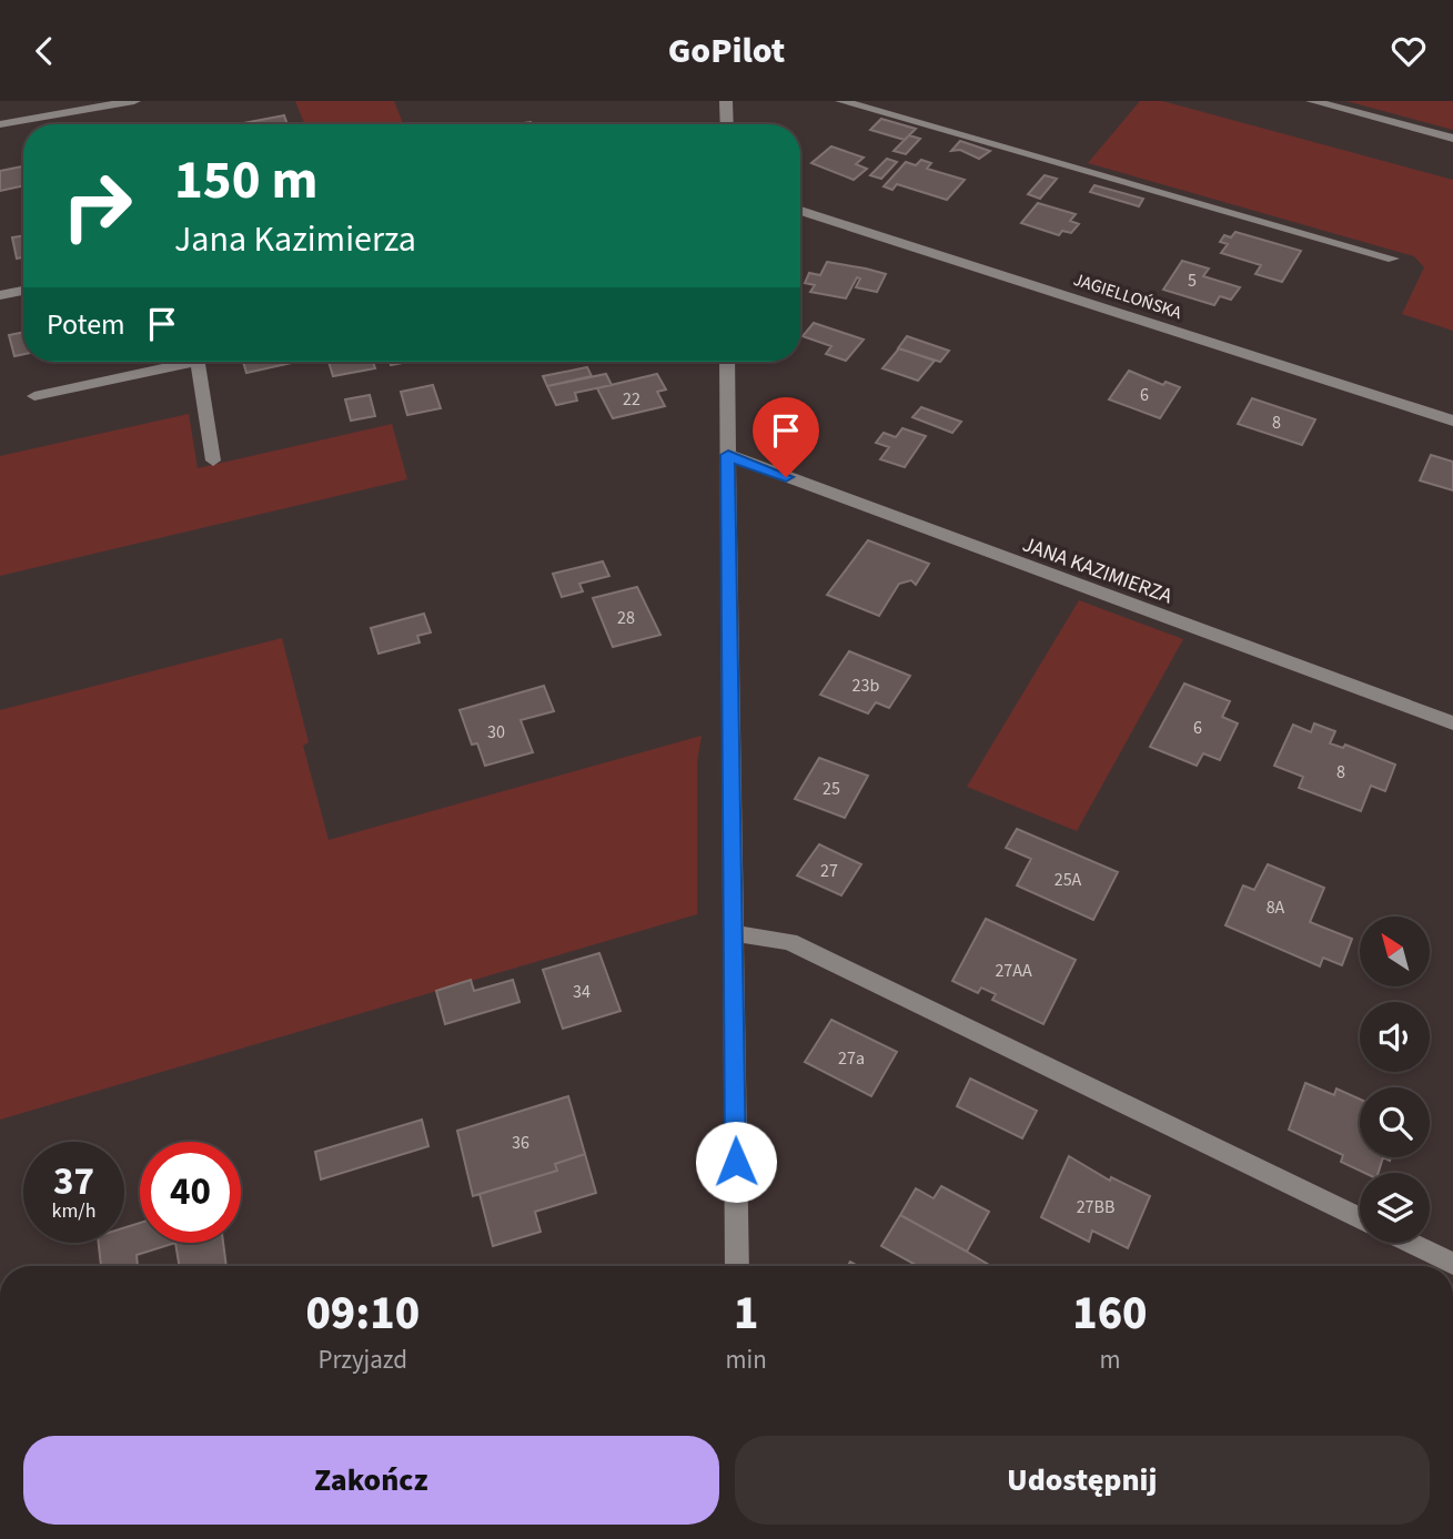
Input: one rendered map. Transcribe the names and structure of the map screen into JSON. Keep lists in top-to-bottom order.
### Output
{
  "streets": {
    "street": ["JAGIELLOŃSKA", "JANA KAZIMIERZA"]
  },
  "house_numbers": [
    "5",
    "6",
    "22",
    "8",
    "28",
    "23b",
    "6",
    "30",
    "8",
    "25",
    "27",
    "25A",
    "8A",
    "27AA",
    "34",
    "27a",
    "36",
    "27BB"
  ],
  "north": "top left",
  "page": {
    "header": "GoPilot",
    "turn": ["150 m", "Jana Kazimierza"],
    "then": "Potem",
    "speed": "37 km/h",
    "limit": "40",
    "eta": [
      "09:10",
      "Przyjazd",
      "1",
      "min",
      "160",
      "m"
    ],
    "buttons": ["Zakończ", "Udostępnij"]
  }
}
